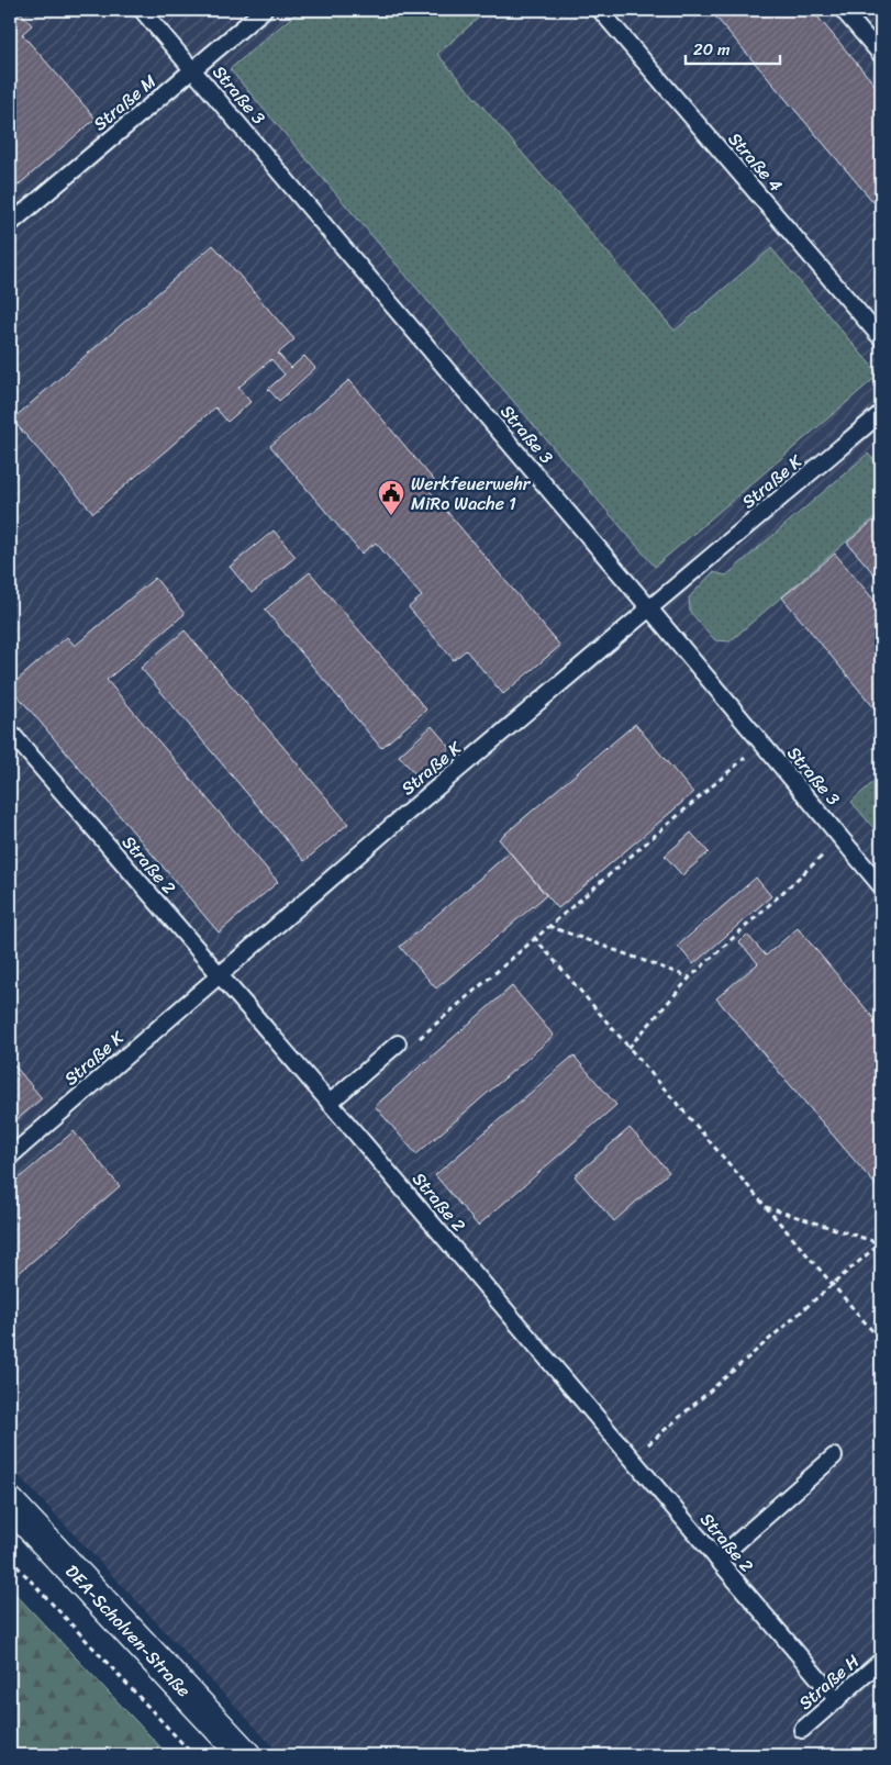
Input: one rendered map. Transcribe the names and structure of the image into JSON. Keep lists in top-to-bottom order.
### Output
{
  "streets": {
    "street": ["DEA-Scholven-Straße"],
    "lane": [
      "Straße 3",
      "Straße M",
      "Straße 4",
      "Straße K",
      "Straße 2",
      "Straße H"
    ]
  },
  "crossings": [
    ["Straße 3", "Straße M"],
    ["Straße 3", "Straße K"],
    ["Straße K", "Straße 2"],
    ["Straße 2", "Straße H"]
  ],
  "places": {
    "public building": ["Werkfeuerwehr MiRo Wache 1"]
  },
  "scale_bar": "20 m"
}
